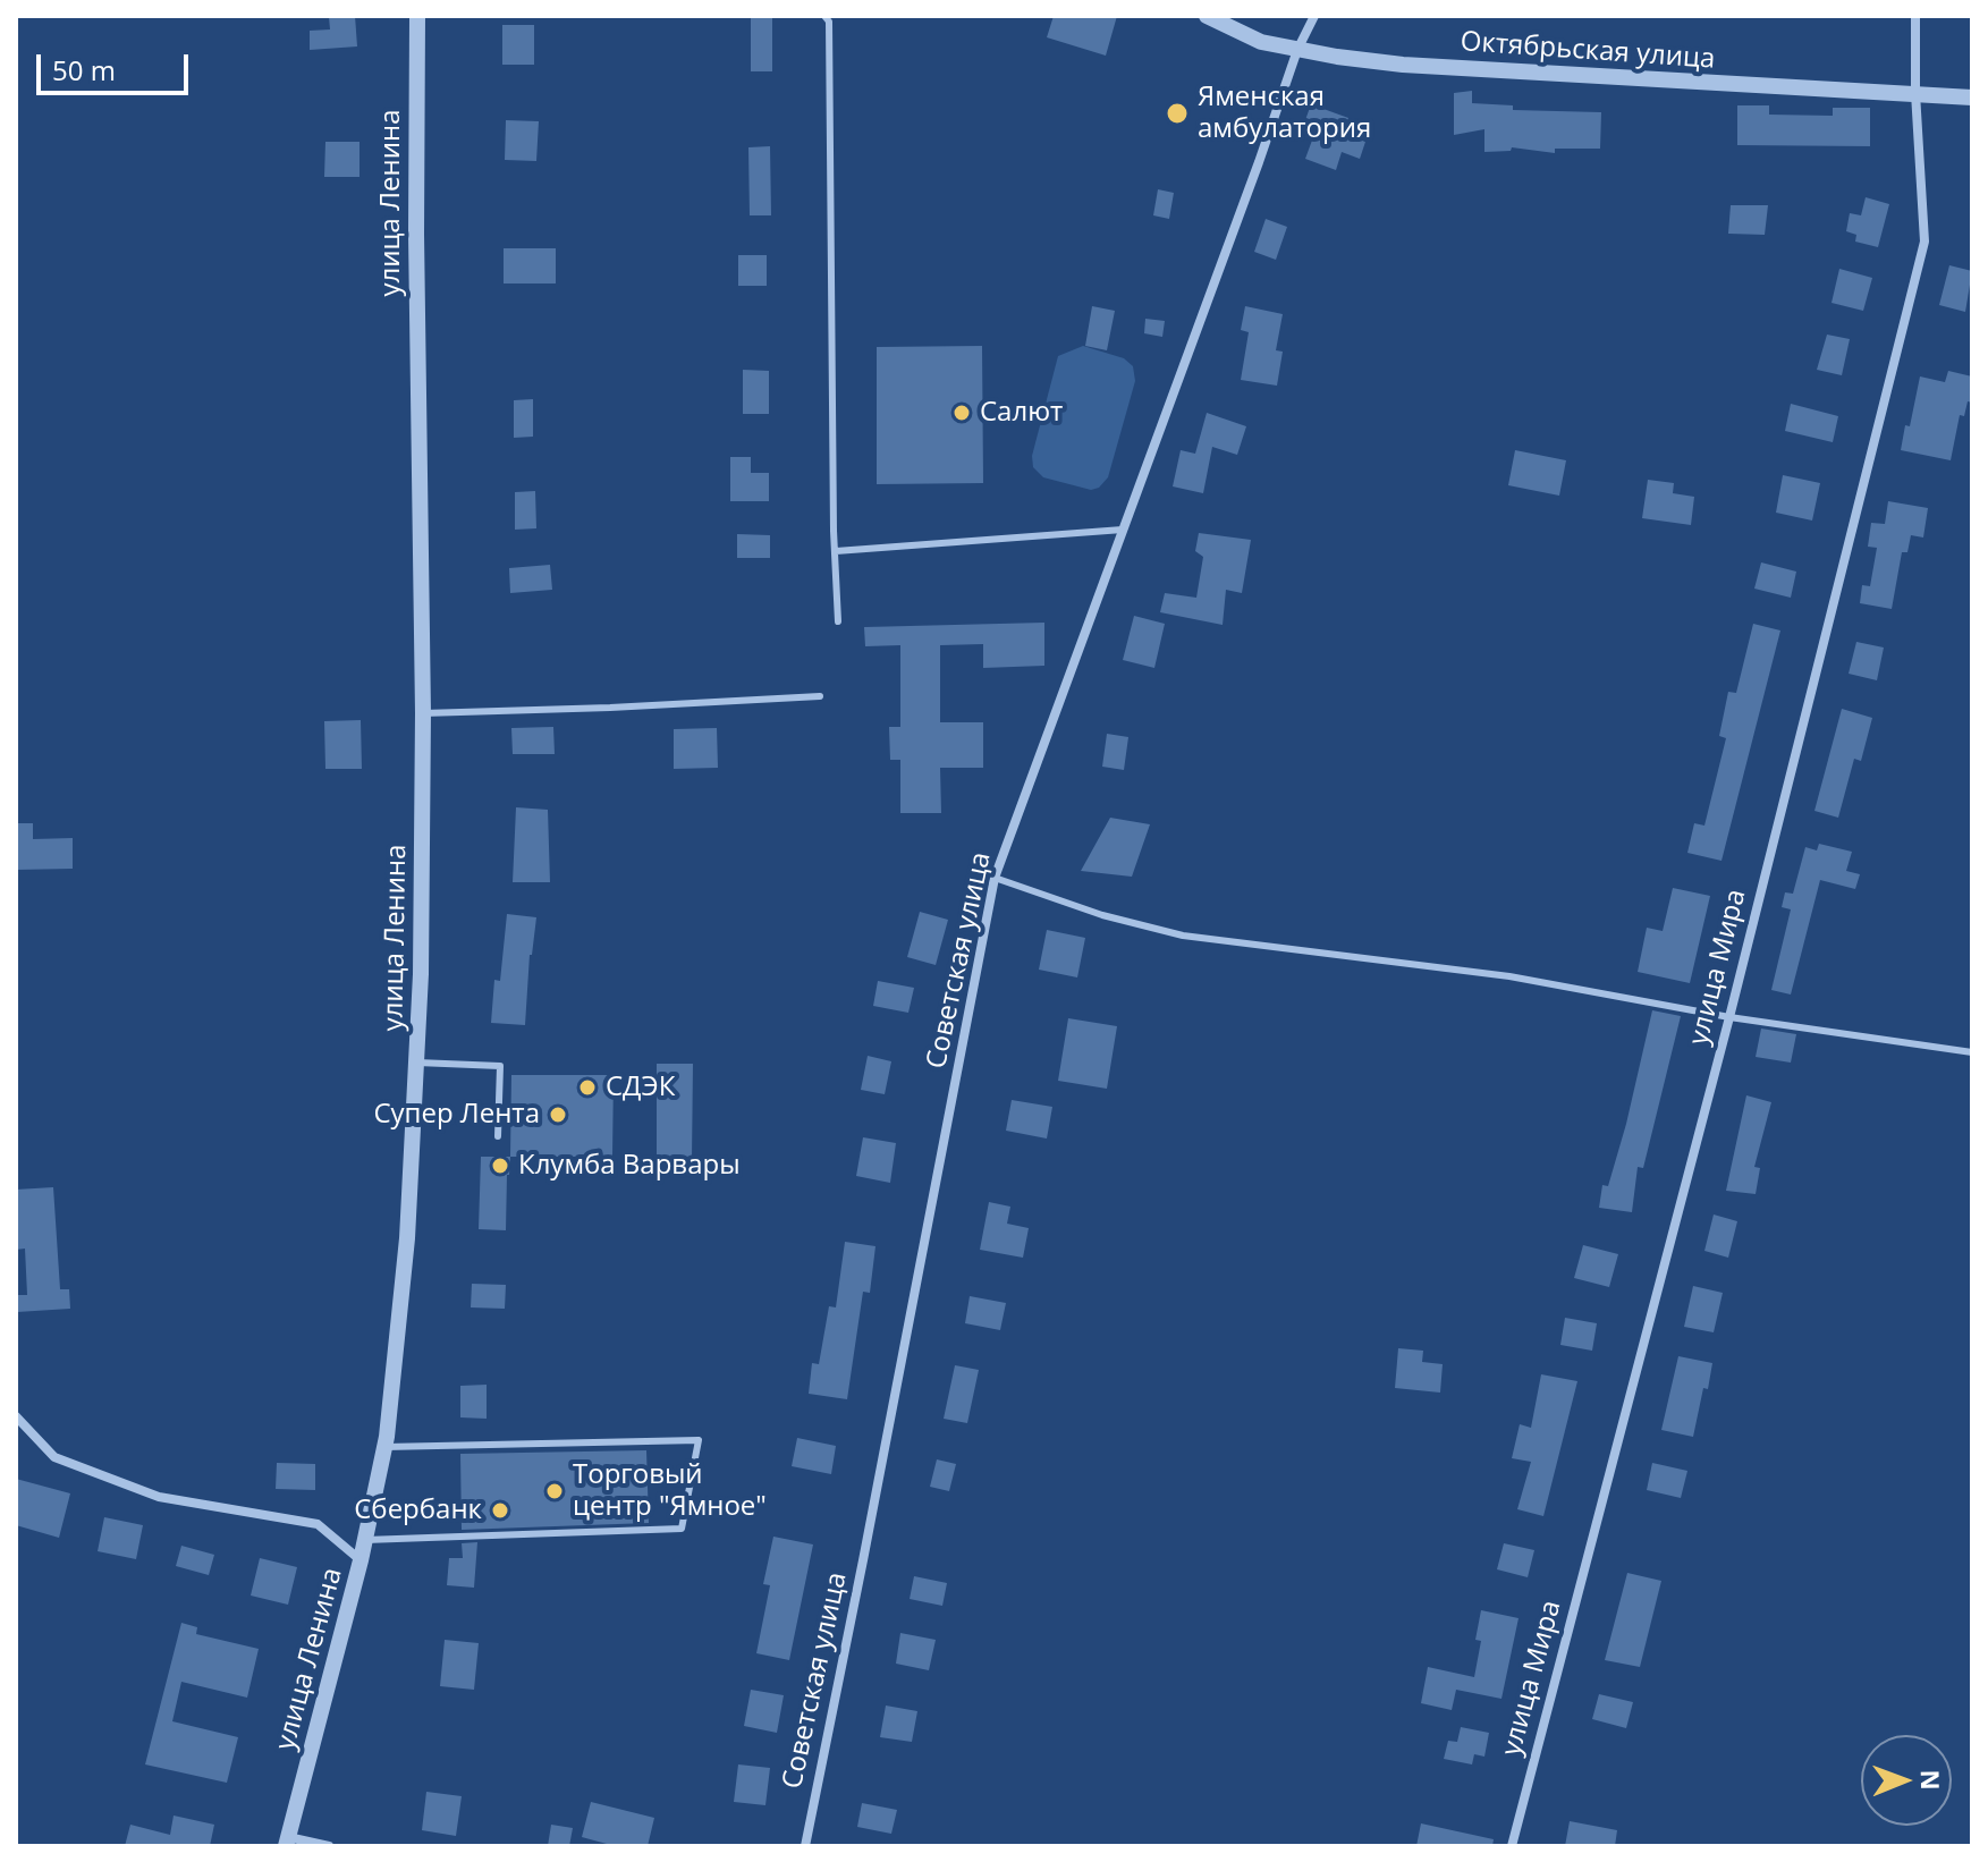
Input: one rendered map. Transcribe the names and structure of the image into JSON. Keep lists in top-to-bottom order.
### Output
{
  "streets": {
    "street": [
      "Октябрьская улица",
      "улица Ленина",
      "Советская улица",
      "улица Мира"
    ]
  },
  "crossings": [
    ["Октябрьская улица", "Советская улица"],
    ["Октябрьская улица", "улица Мира"]
  ],
  "places": [
    "Яменская амбулатория",
    "Салют",
    "СДЭК",
    "Супер Лента",
    "Клумба Варвары",
    "Торговый центр \"Ямное\"",
    "Сбербанк"
  ],
  "scale_bar": "50 m",
  "north": "right"
}
